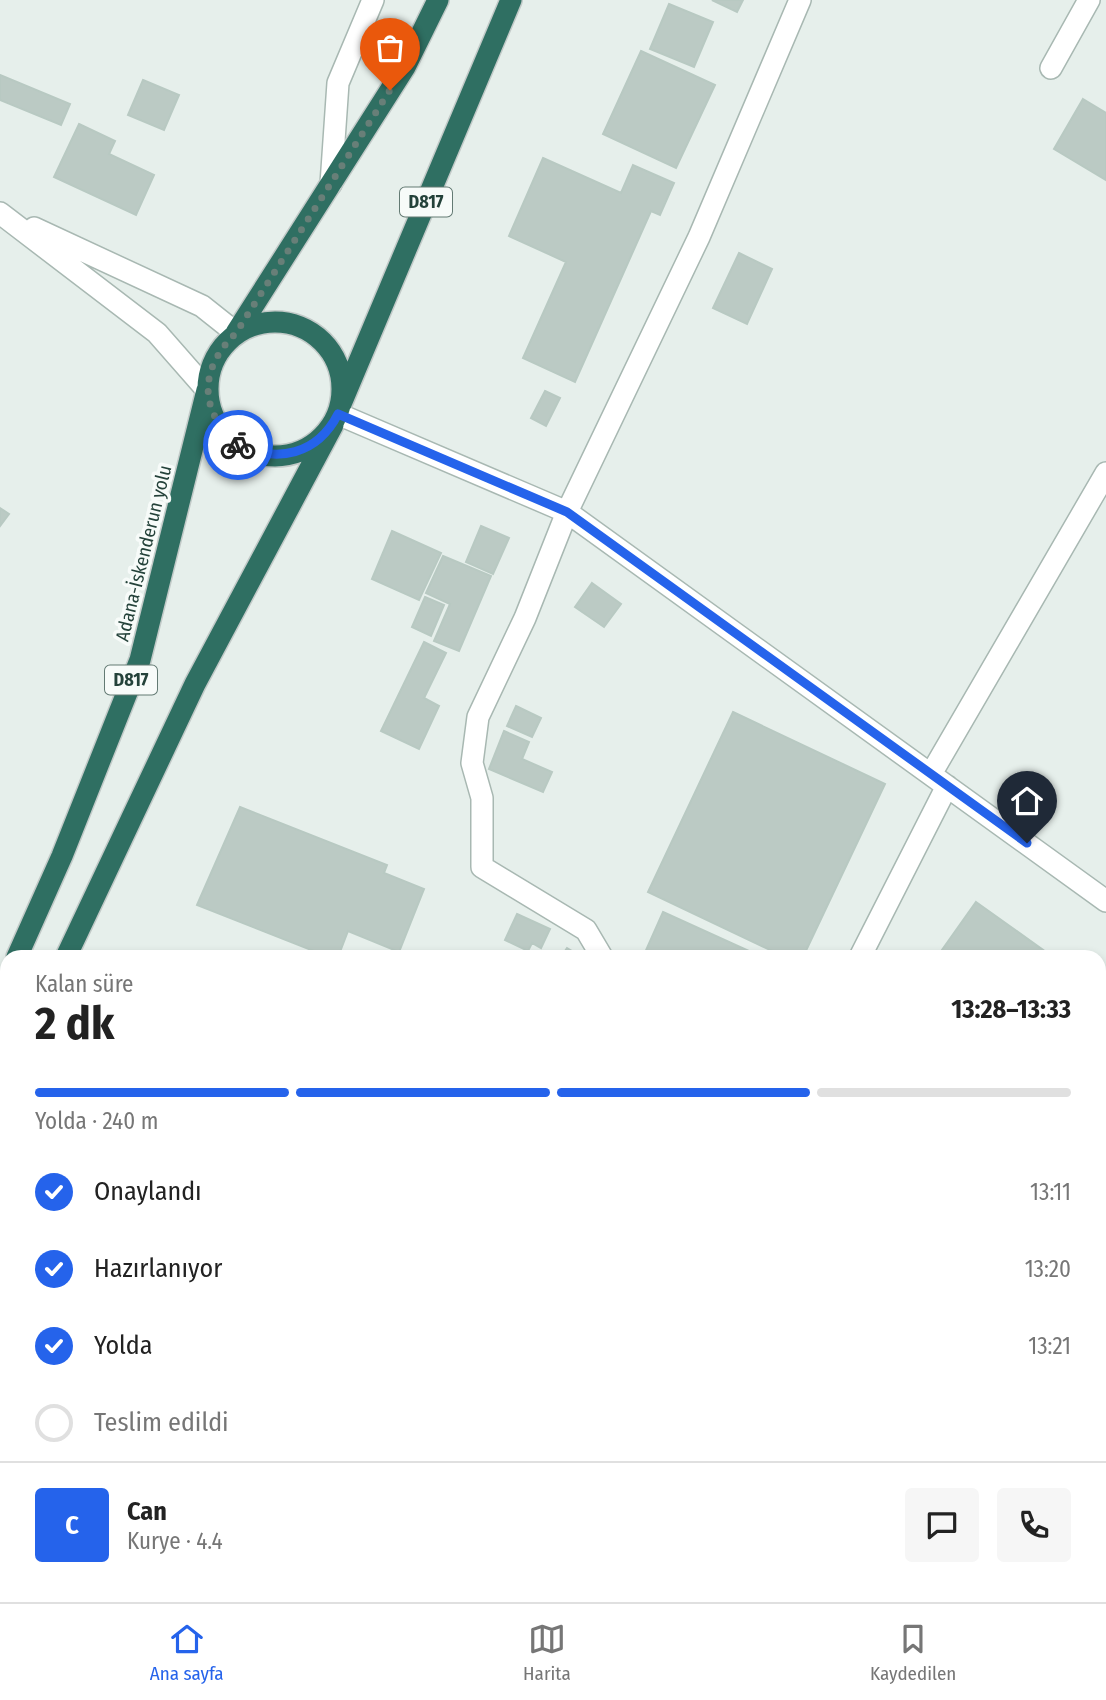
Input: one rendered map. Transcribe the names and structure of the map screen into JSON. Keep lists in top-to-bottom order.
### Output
{
  "streets": {
    "highway": ["D817", "Adana-İskenderun yolu"]
  },
  "crossings": [
    ["D817", "Adana-İskenderun yolu"]
  ],
  "page": {
    "heading": ["2 dk", "Kalan süre", "13:28–13:33"],
    "panel": ["Can", "Kurye · 4.4"],
    "bar": "Yolda · 240 m",
    "list": [
      ["Onaylandı", "13:11"],
      ["Hazırlanıyor", "13:20"],
      ["Yolda", "13:21"],
      "Teslim edildi"
    ],
    "round": "C",
    "tabs": ["Ana sayfa", "Harita", "Kaydedilen"]
  }
}
